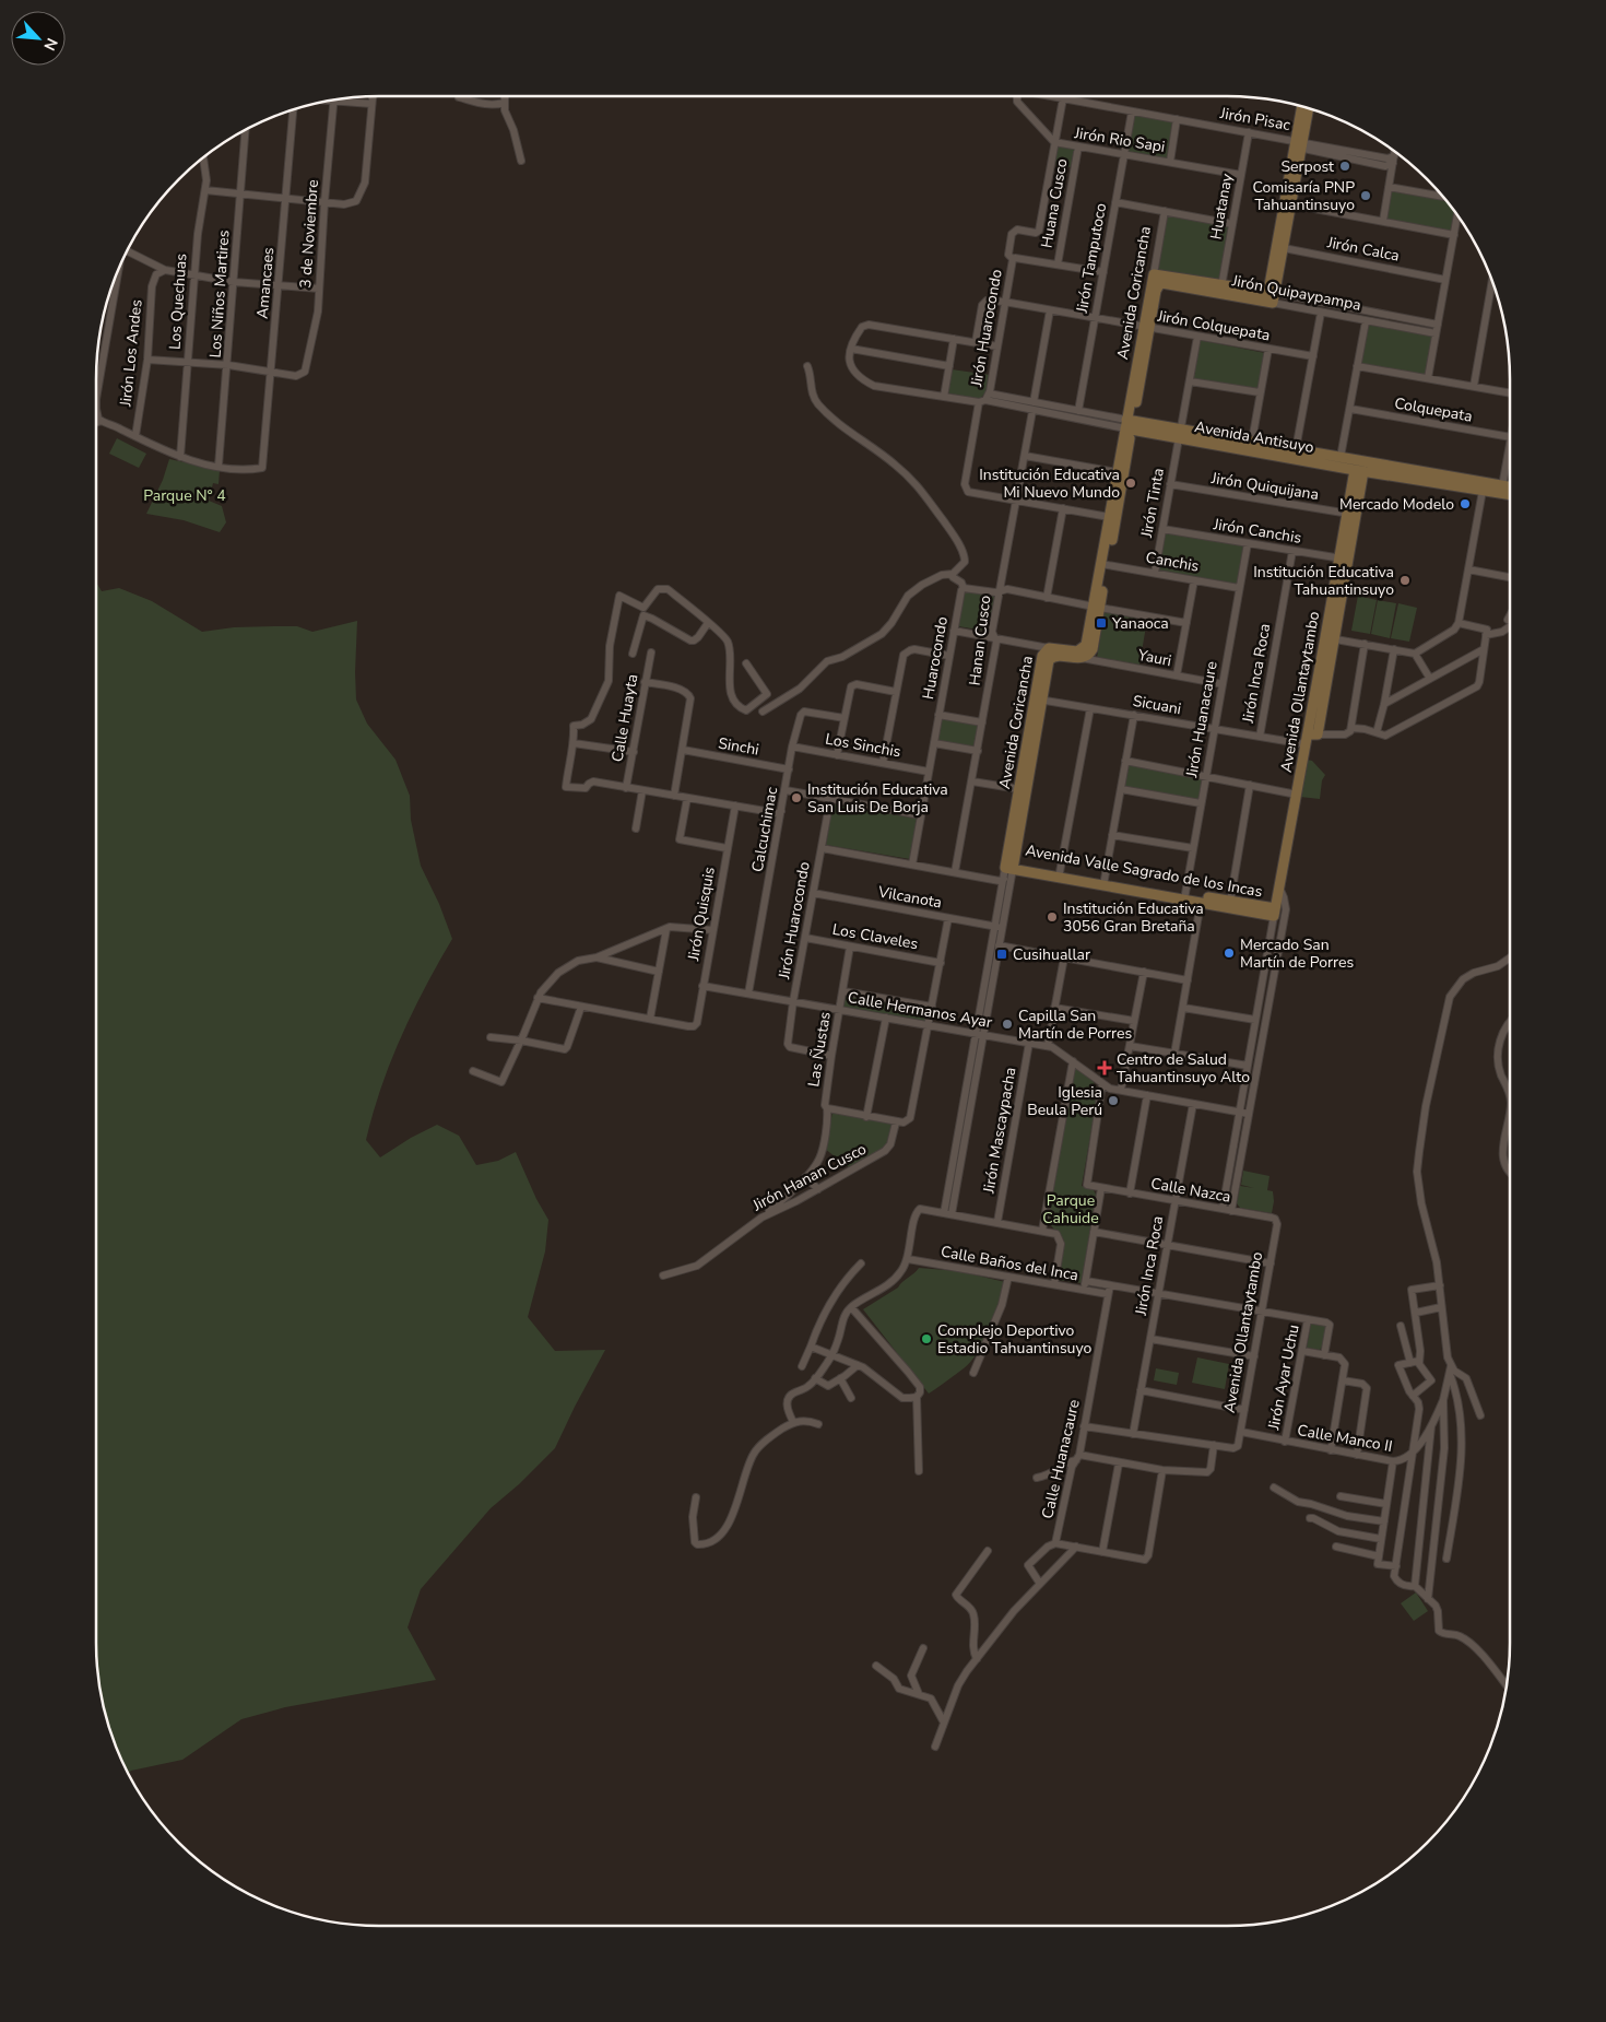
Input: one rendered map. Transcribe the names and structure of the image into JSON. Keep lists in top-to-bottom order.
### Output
{
  "streets": {
    "street": [
      "Jirón Pisac",
      "Jirón Rio Sapi",
      "Huana Cusco",
      "Huatanay",
      "3 de Noviembre",
      "Jirón Calca",
      "Jirón Tamputoco",
      "Amancaes",
      "Avenida Coricancha",
      "Jirón Quipaypampa",
      "Los Niños Martires",
      "Los Quechuas",
      "Jirón Colquepata",
      "Jirón Huarocondo",
      "Jirón Los Andes",
      "Colquepata",
      "Avenida Antisuyo",
      "Jirón Quiquijana",
      "Jirón Tinta",
      "Jirón Canchis",
      "Canchis",
      "Hanan Cusco",
      "Huarocondo",
      "Yauri",
      "Jirón Inca Roca",
      "Avenida Ollantaytambo",
      "Sicuani",
      "Calle Huayta",
      "Jirón Huanacaure",
      "Los Sinchis",
      "Sinchi",
      "Calcuchimac",
      "Avenida Valle Sagrado de los Incas",
      "Vilcanota",
      "Jirón Quisquis",
      "Los Claveles",
      "Calle Hermanos Ayar",
      "Las Ñustas",
      "Jirón Mascaypacha",
      "Jirón Hanan Cusco",
      "Calle Nazca",
      "Calle Baños del Inca",
      "Jirón Ayar Uchu",
      "Calle Manco II",
      "Calle Huanacaure"
    ]
  },
  "crossings": [
    ["Jirón Pisac", "Huatanay"],
    ["Jirón Pisac", "Jirón Tamputoco"],
    ["Jirón Pisac", "Jirón Huarocondo"],
    ["Jirón Rio Sapi", "Huana Cusco"],
    ["Jirón Rio Sapi", "Huatanay"],
    ["Jirón Rio Sapi", "Jirón Tamputoco"],
    ["Jirón Rio Sapi", "Jirón Huarocondo"],
    ["Huatanay", "Jirón Quipaypampa"],
    ["3 de Noviembre", "Amancaes"],
    ["Jirón Tamputoco", "Jirón Colquepata"],
    ["Jirón Tamputoco", "Avenida Antisuyo"],
    ["Amancaes", "Los Niños Martires"],
    ["Avenida Coricancha", "Jirón Quipaypampa"],
    ["Avenida Coricancha", "Jirón Colquepata"],
    ["Avenida Coricancha", "Avenida Antisuyo"],
    ["Avenida Coricancha", "Canchis"],
    ["Avenida Coricancha", "Yauri"],
    ["Avenida Coricancha", "Sicuani"],
    ["Avenida Coricancha", "Avenida Valle Sagrado de los Incas"],
    ["Avenida Coricancha", "Vilcanota"],
    ["Avenida Coricancha", "Calle Hermanos Ayar"],
    ["Jirón Colquepata", "Jirón Huarocondo"],
    ["Jirón Huarocondo", "Avenida Antisuyo"],
    ["Jirón Huarocondo", "Hanan Cusco"],
    ["Jirón Huarocondo", "Avenida Valle Sagrado de los Incas"],
    ["Jirón Huarocondo", "Vilcanota"],
    ["Jirón Huarocondo", "Los Claveles"],
    ["Jirón Huarocondo", "Calle Hermanos Ayar"],
    ["Jirón Huarocondo", "Las Ñustas"],
    ["Avenida Antisuyo", "Jirón Tinta"],
    ["Avenida Antisuyo", "Hanan Cusco"],
    ["Avenida Antisuyo", "Avenida Ollantaytambo"],
    ["Jirón Quiquijana", "Jirón Tinta"],
    ["Jirón Quiquijana", "Avenida Ollantaytambo"],
    ["Jirón Tinta", "Jirón Canchis"],
    ["Jirón Tinta", "Canchis"],
    ["Jirón Canchis", "Jirón Inca Roca"],
    ["Jirón Canchis", "Avenida Ollantaytambo"],
    ["Jirón Canchis", "Jirón Huanacaure"],
    ["Canchis", "Jirón Huanacaure"],
    ["Hanan Cusco", "Avenida Valle Sagrado de los Incas"],
    ["Huarocondo", "Los Sinchis"],
    ["Huarocondo", "Avenida Valle Sagrado de los Incas"],
    ["Yauri", "Jirón Huanacaure"],
    ["Jirón Inca Roca", "Sicuani"],
    ["Jirón Inca Roca", "Calle Hermanos Ayar"],
    ["Jirón Inca Roca", "Calle Nazca"],
    ["Jirón Inca Roca", "Calle Baños del Inca"],
    ["Avenida Ollantaytambo", "Sicuani"],
    ["Avenida Ollantaytambo", "Avenida Valle Sagrado de los Incas"],
    ["Avenida Ollantaytambo", "Calle Hermanos Ayar"],
    ["Avenida Ollantaytambo", "Calle Nazca"],
    ["Avenida Ollantaytambo", "Calle Baños del Inca"],
    ["Avenida Ollantaytambo", "Calle Manco II"],
    ["Sicuani", "Jirón Huanacaure"],
    ["Jirón Huanacaure", "Avenida Valle Sagrado de los Incas"],
    ["Los Sinchis", "Calcuchimac"],
    ["Sinchi", "Calcuchimac"],
    ["Calcuchimac", "Calle Hermanos Ayar"],
    ["Jirón Quisquis", "Calle Hermanos Ayar"],
    ["Los Claveles", "Las Ñustas"],
    ["Calle Hermanos Ayar", "Las Ñustas"],
    ["Calle Hermanos Ayar", "Jirón Mascaypacha"],
    ["Las Ñustas", "Jirón Hanan Cusco"],
    ["Calle Baños del Inca", "Jirón Ayar Uchu"],
    ["Calle Baños del Inca", "Calle Huanacaure"],
    ["Jirón Ayar Uchu", "Calle Manco II"]
  ],
  "parks": ["Parque N° 4", "Parque Cahuide"],
  "places": {
    "other": [
      "Serpost",
      "Comisaría PNP Tahuantinsuyo",
      "Institución Educativa Mi Nuevo Mundo",
      "Mercado Modelo",
      "Institución Educativa Tahuantinsuyo",
      "Institución Educativa San Luis De Borja",
      "Institución Educativa 3056 Gran Bretaña",
      "Mercado San Martín de Porres",
      "Capilla San Martín de Porres",
      "Iglesia Beula Perú",
      "Complejo Deportivo Estadio Tahuantinsuyo"
    ],
    "transit": ["Yanaoca", "Cusihuallar"],
    "health": ["Centro de Salud Tahuantinsuyo Alto"]
  },
  "north": "bottom right"
}
